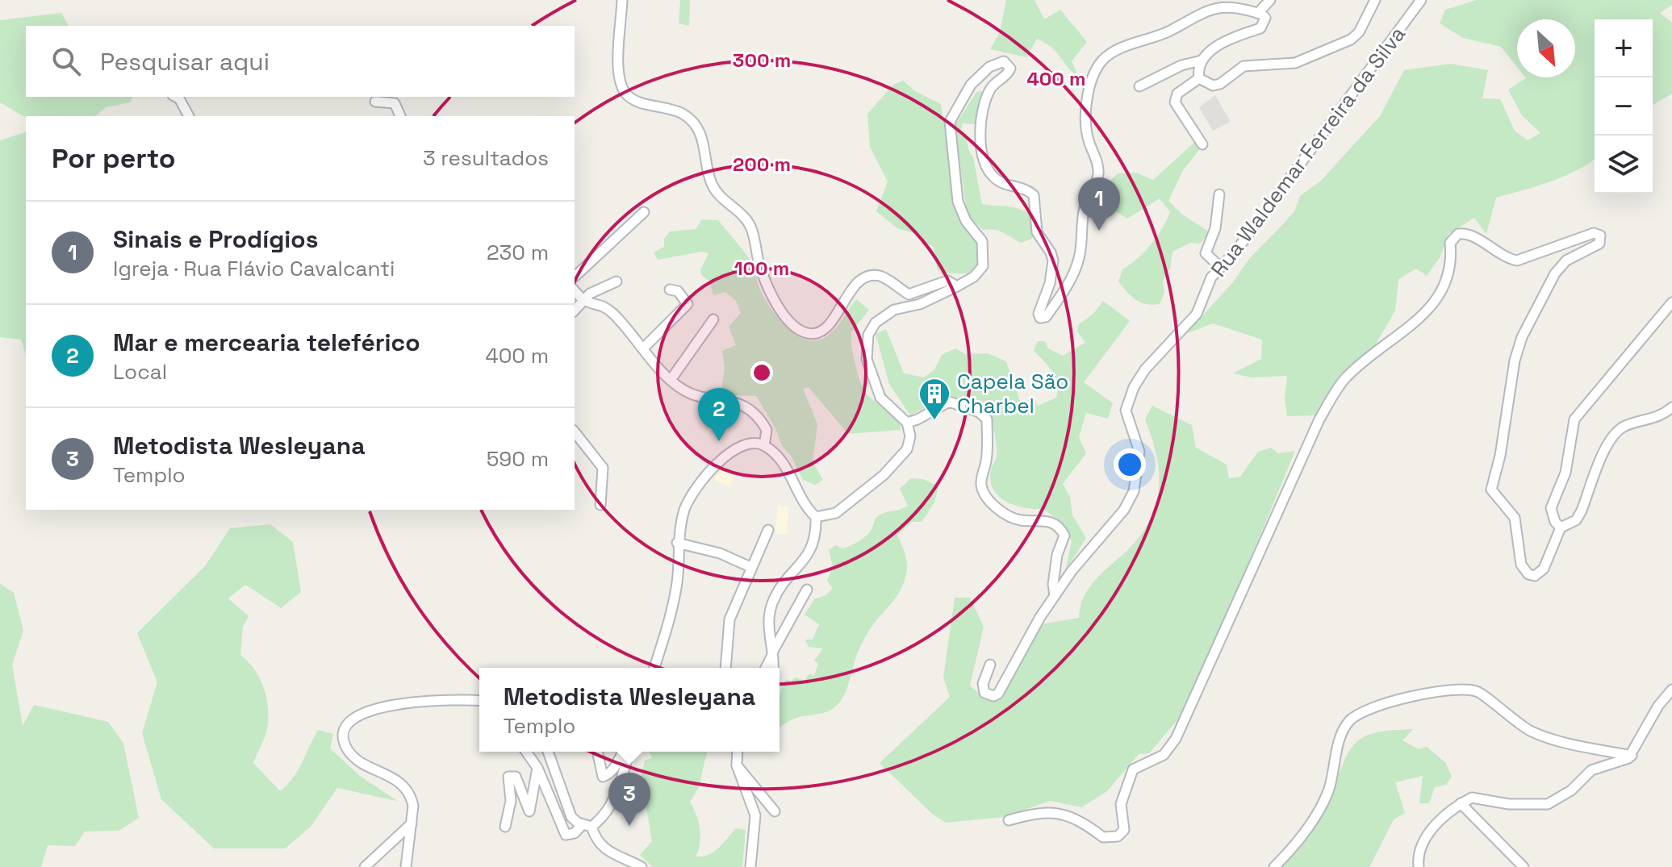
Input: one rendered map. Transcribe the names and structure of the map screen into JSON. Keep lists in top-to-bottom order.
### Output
{
  "streets": {
    "street": ["Rua Waldemar Ferreira da Silva"]
  },
  "places": {
    "building": ["Capela São Charbel"]
  },
  "north": "bottom right",
  "page": {
    "map_buttons": ["+", "−"],
    "search": "Pesquisar aqui",
    "heading": ["Por perto", "3 resultados"],
    "pins": ["1", "2", "3"],
    "list": [
      {
        "mark": "1",
        "name": "Sinais e Prodígios",
        "note": "Igreja · Rua Flávio Cavalcanti",
        "value": "230 m"
      },
      {
        "mark": "2",
        "name": "Mar e mercearia teleférico",
        "note": "Local",
        "value": "400 m"
      },
      {
        "mark": "3",
        "name": "Metodista Wesleyana",
        "note": "Templo",
        "value": "590 m"
      }
    ],
    "popup": ["Metodista Wesleyana", "Templo"]
  },
  "rings": [
    "300 m",
    "400 m",
    "200 m",
    "100 m"
  ]
}
